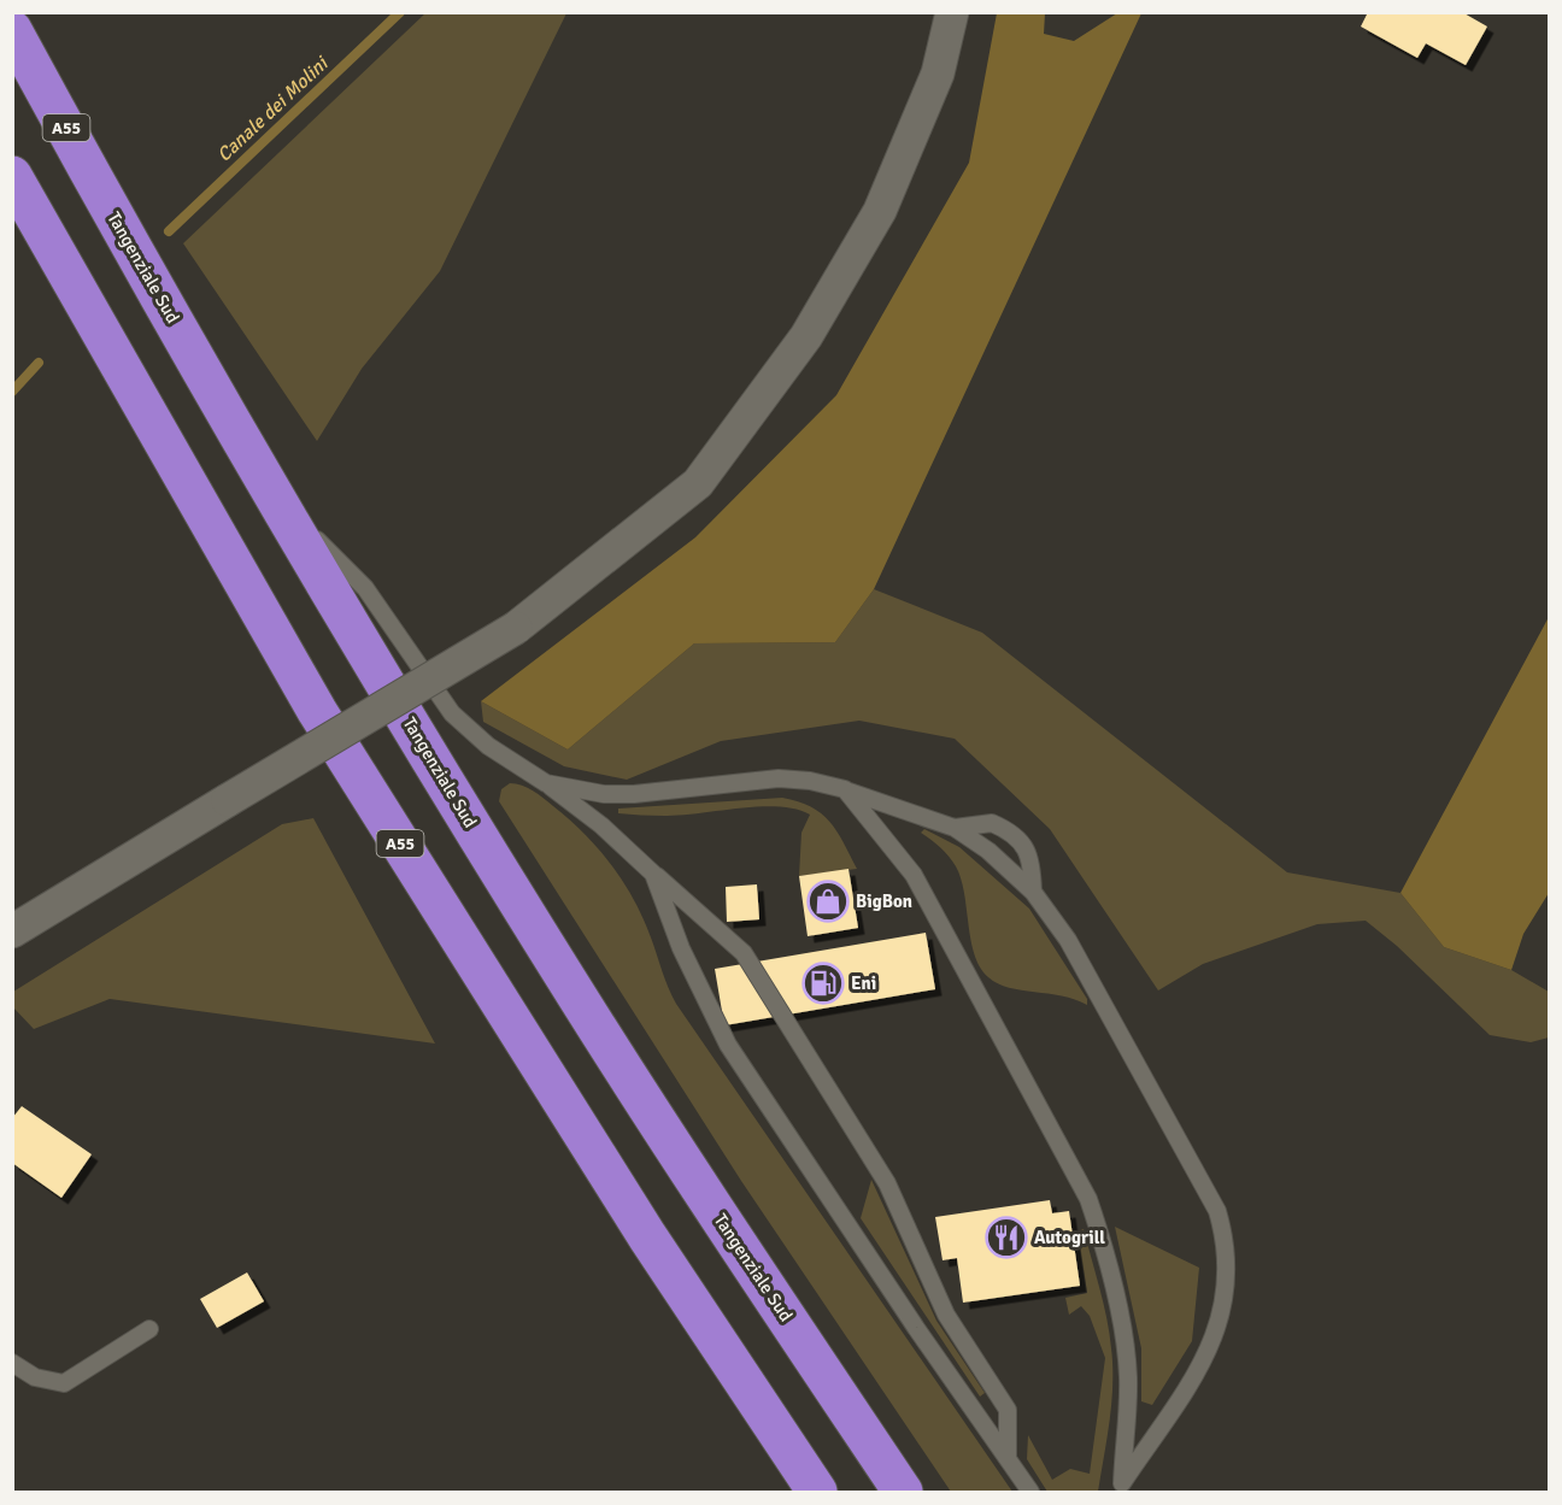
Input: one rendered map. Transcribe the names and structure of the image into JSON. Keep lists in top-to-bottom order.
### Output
{
  "streets": {
    "highway": ["A55", "Tangenziale Sud"]
  },
  "water": ["Canale dei Molini"],
  "places": {
    "shop": ["BigBon"],
    "fuel station": ["Eni"],
    "restaurant": ["Autogrill"]
  }
}
